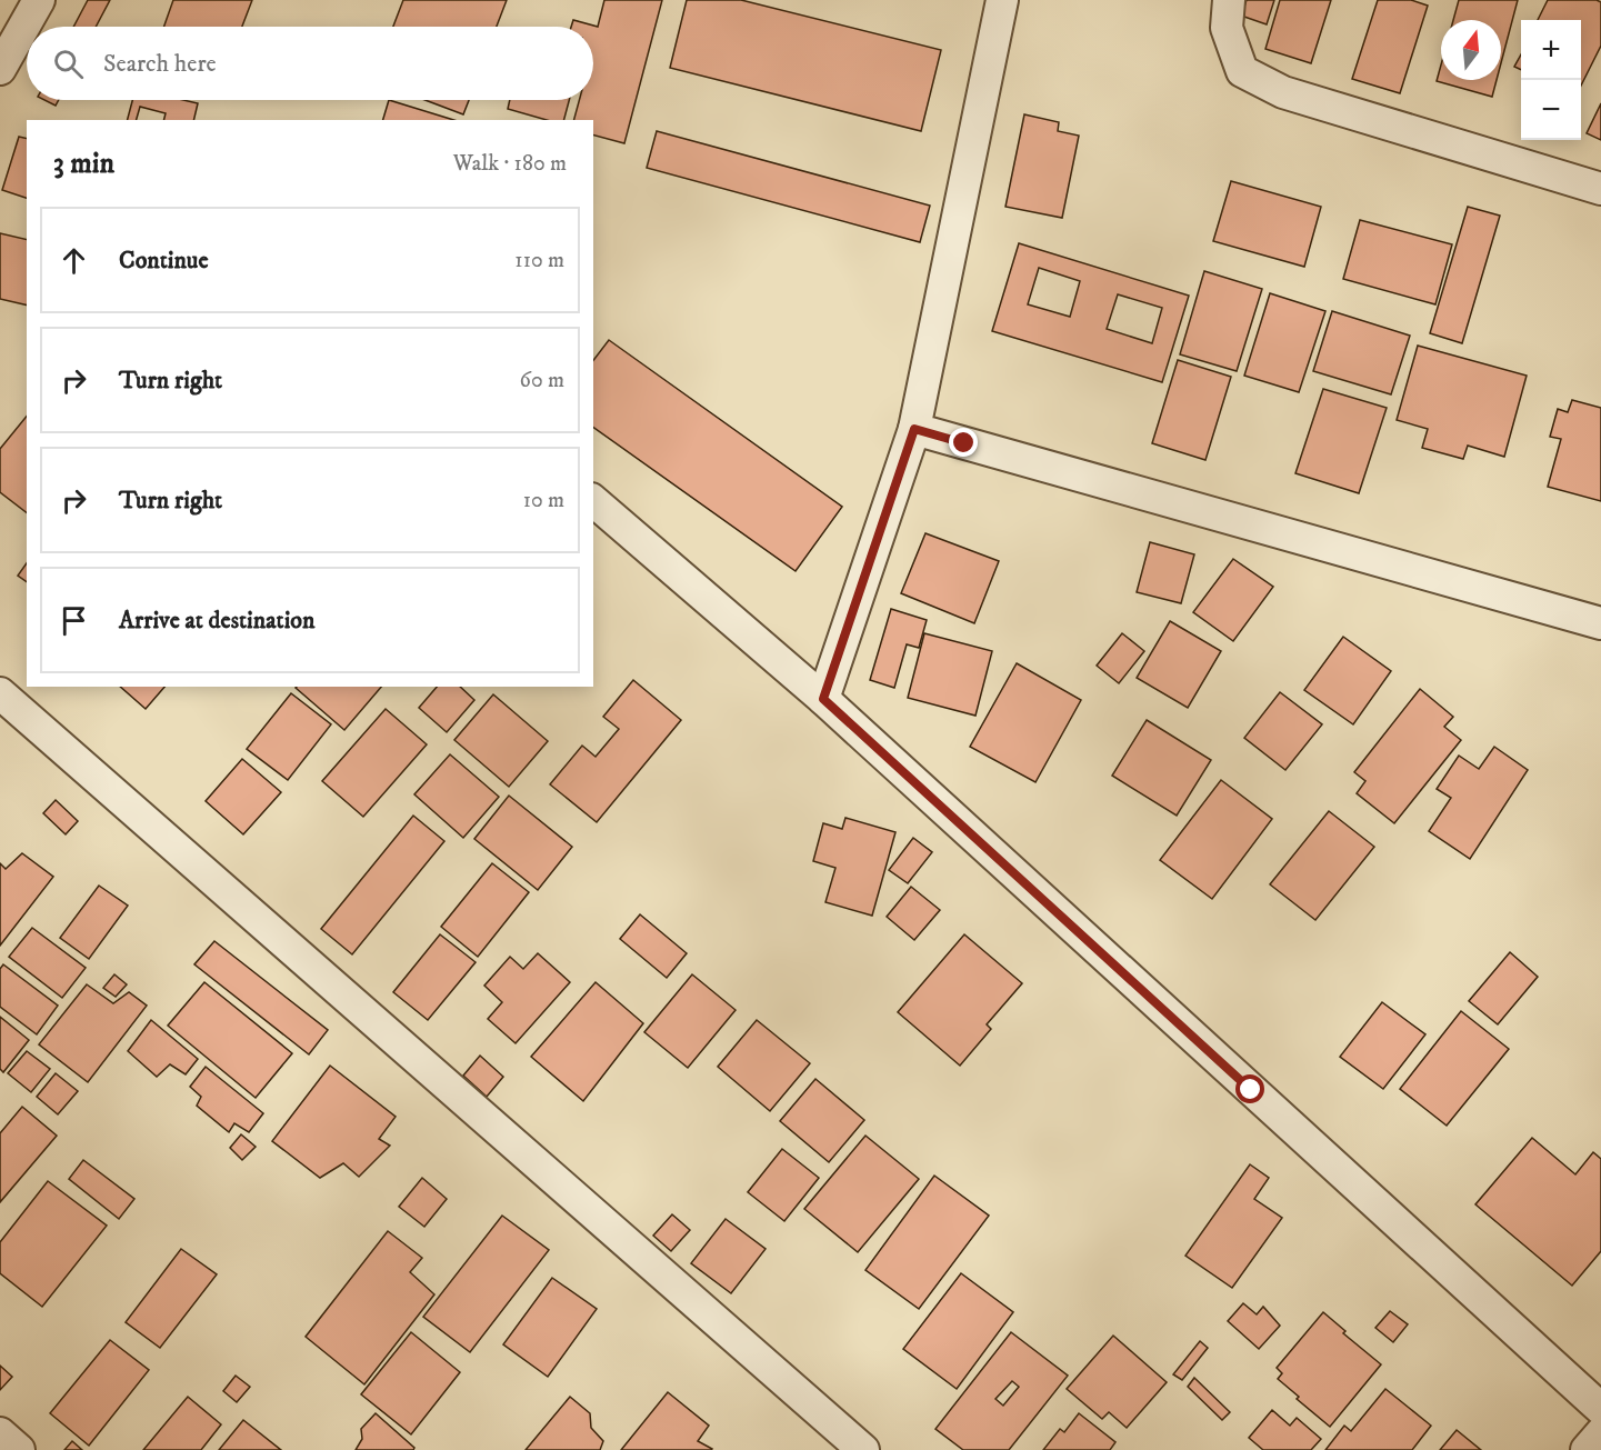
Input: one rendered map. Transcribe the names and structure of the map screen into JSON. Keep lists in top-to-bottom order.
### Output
{
  "north": "top",
  "page": {
    "map_buttons": ["+", "−"],
    "search": "Search here",
    "heading": ["3 min", "Walk · 180 m"],
    "list": [
      ["Continue", "110 m"],
      ["Turn right", "60 m"],
      ["Turn right", "10 m"],
      "Arrive at destination"
    ]
  }
}
